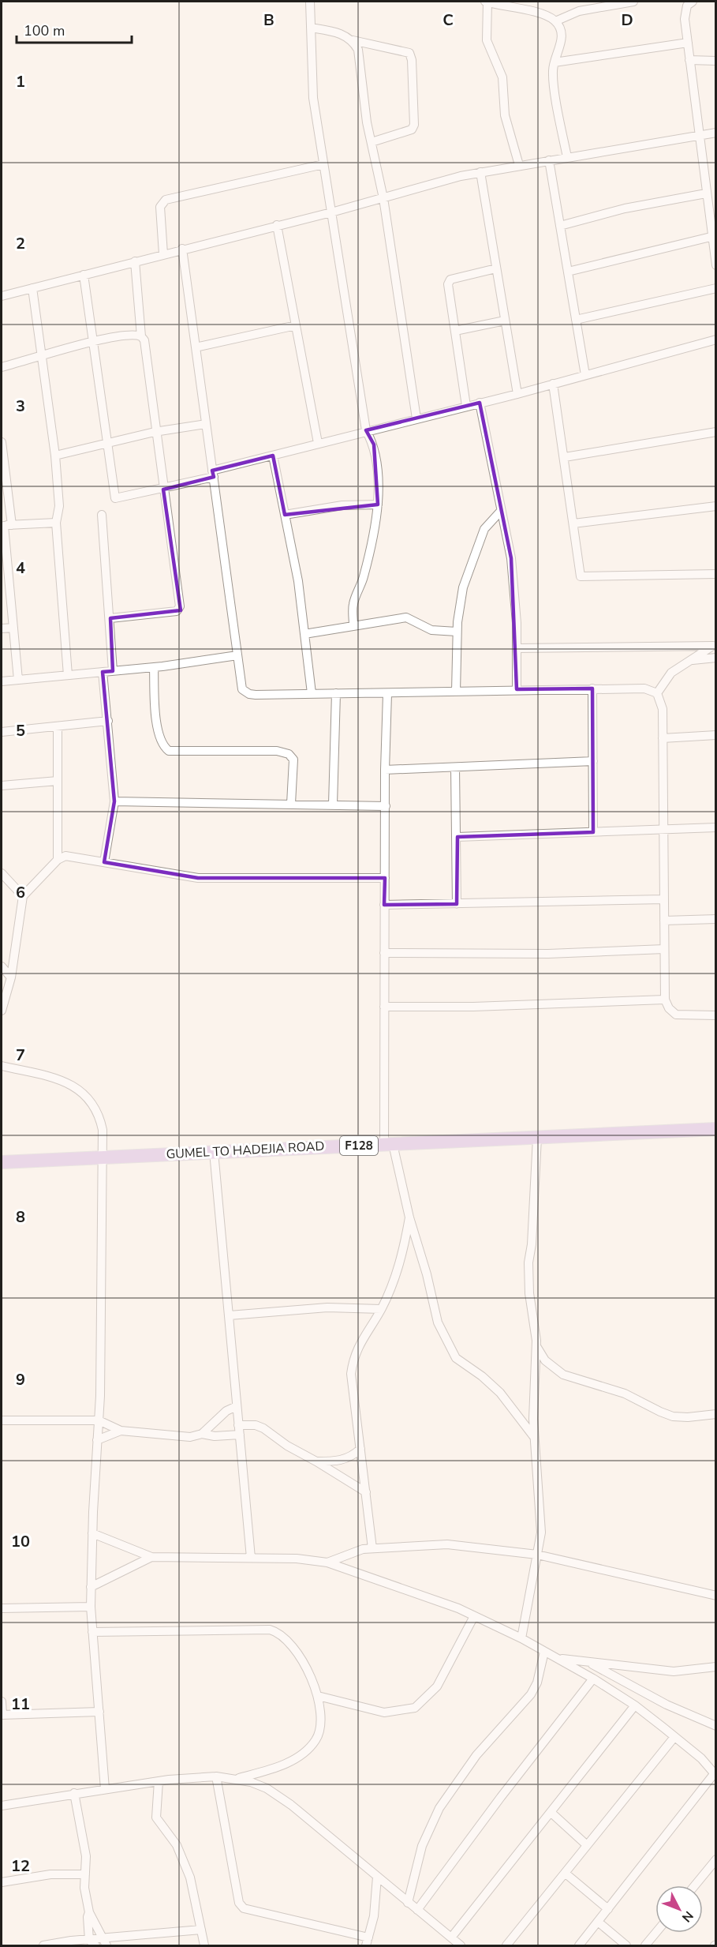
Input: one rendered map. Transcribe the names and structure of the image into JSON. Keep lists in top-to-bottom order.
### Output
{
  "streets": {
    "main road": ["F128", "GUMEL TO HADEJIA ROAD"]
  },
  "scale_bar": "100 m",
  "north": "bottom right",
  "grid": {
    "columns": ["B", "C", "D"],
    "rows": [
      "1",
      "2",
      "3",
      "4",
      "5",
      "6",
      "7",
      "8",
      "9",
      "10",
      "11",
      "12"
    ]
  }
}
